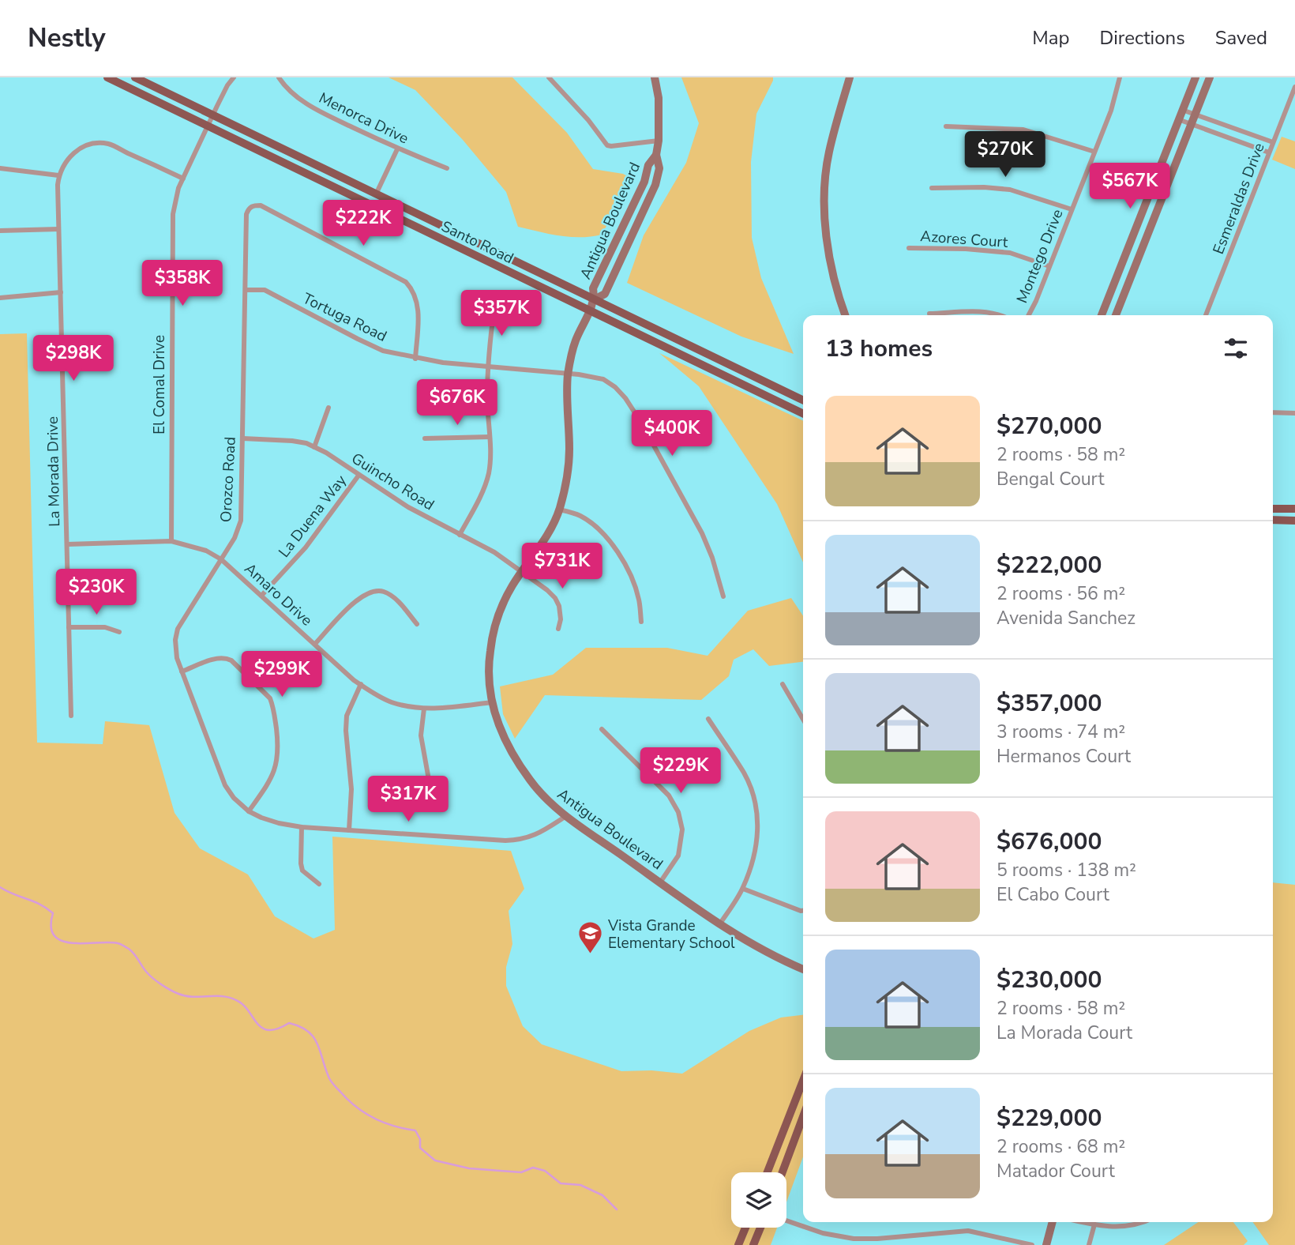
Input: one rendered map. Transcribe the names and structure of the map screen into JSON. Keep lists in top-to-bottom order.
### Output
{
  "streets": {
    "main road": ["Santo Road"],
    "street": [
      "Menorca Drive",
      "Esmeraldas Drive",
      "Antigua Boulevard",
      "Azores Court",
      "Montego Drive",
      "Tortuga Road",
      "El Comal Drive",
      "La Morada Drive",
      "Orozco Road",
      "Guincho Road",
      "La Duena Way",
      "Amaro Drive"
    ]
  },
  "crossings": [
    ["Antigua Boulevard", "Santo Road"],
    ["Antigua Boulevard", "Tortuga Road"],
    ["Antigua Boulevard", "Guincho Road"],
    ["Antigua Boulevard", "Amaro Drive"],
    ["Azores Court", "Montego Drive"],
    ["Santo Road", "El Comal Drive"],
    ["Tortuga Road", "Orozco Road"],
    ["El Comal Drive", "Amaro Drive"],
    ["La Morada Drive", "Amaro Drive"],
    ["Orozco Road", "Guincho Road"],
    ["Orozco Road", "Amaro Drive"],
    ["Guincho Road", "La Duena Way"],
    ["La Duena Way", "Amaro Drive"]
  ],
  "places": {
    "school or university": ["Vista Grande Elementary School"]
  },
  "page": {
    "header": "Nestly",
    "nav": ["Map", "Directions", "Saved"],
    "price": [
      "$270K",
      "$567K",
      "$222K",
      "$358K",
      "$357K",
      "$298K",
      "$676K",
      "$400K",
      "$731K",
      "$230K",
      "$299K",
      "$229K",
      "$317K"
    ],
    "heading": "13 homes",
    "list": [
      {
        "name": "$270,000",
        "note": "2 rooms · 58 m² · Bengal Court"
      },
      {
        "name": "$222,000",
        "note": "2 rooms · 56 m² · Avenida Sanchez"
      },
      {
        "name": "$357,000",
        "note": "3 rooms · 74 m² · Hermanos Court"
      },
      {
        "name": "$676,000",
        "note": "5 rooms · 138 m² · El Cabo Court"
      },
      {
        "name": "$230,000",
        "note": "2 rooms · 58 m² · La Morada Court"
      },
      {
        "name": "$229,000",
        "note": "2 rooms · 68 m² · Matador Court"
      }
    ]
  }
}
